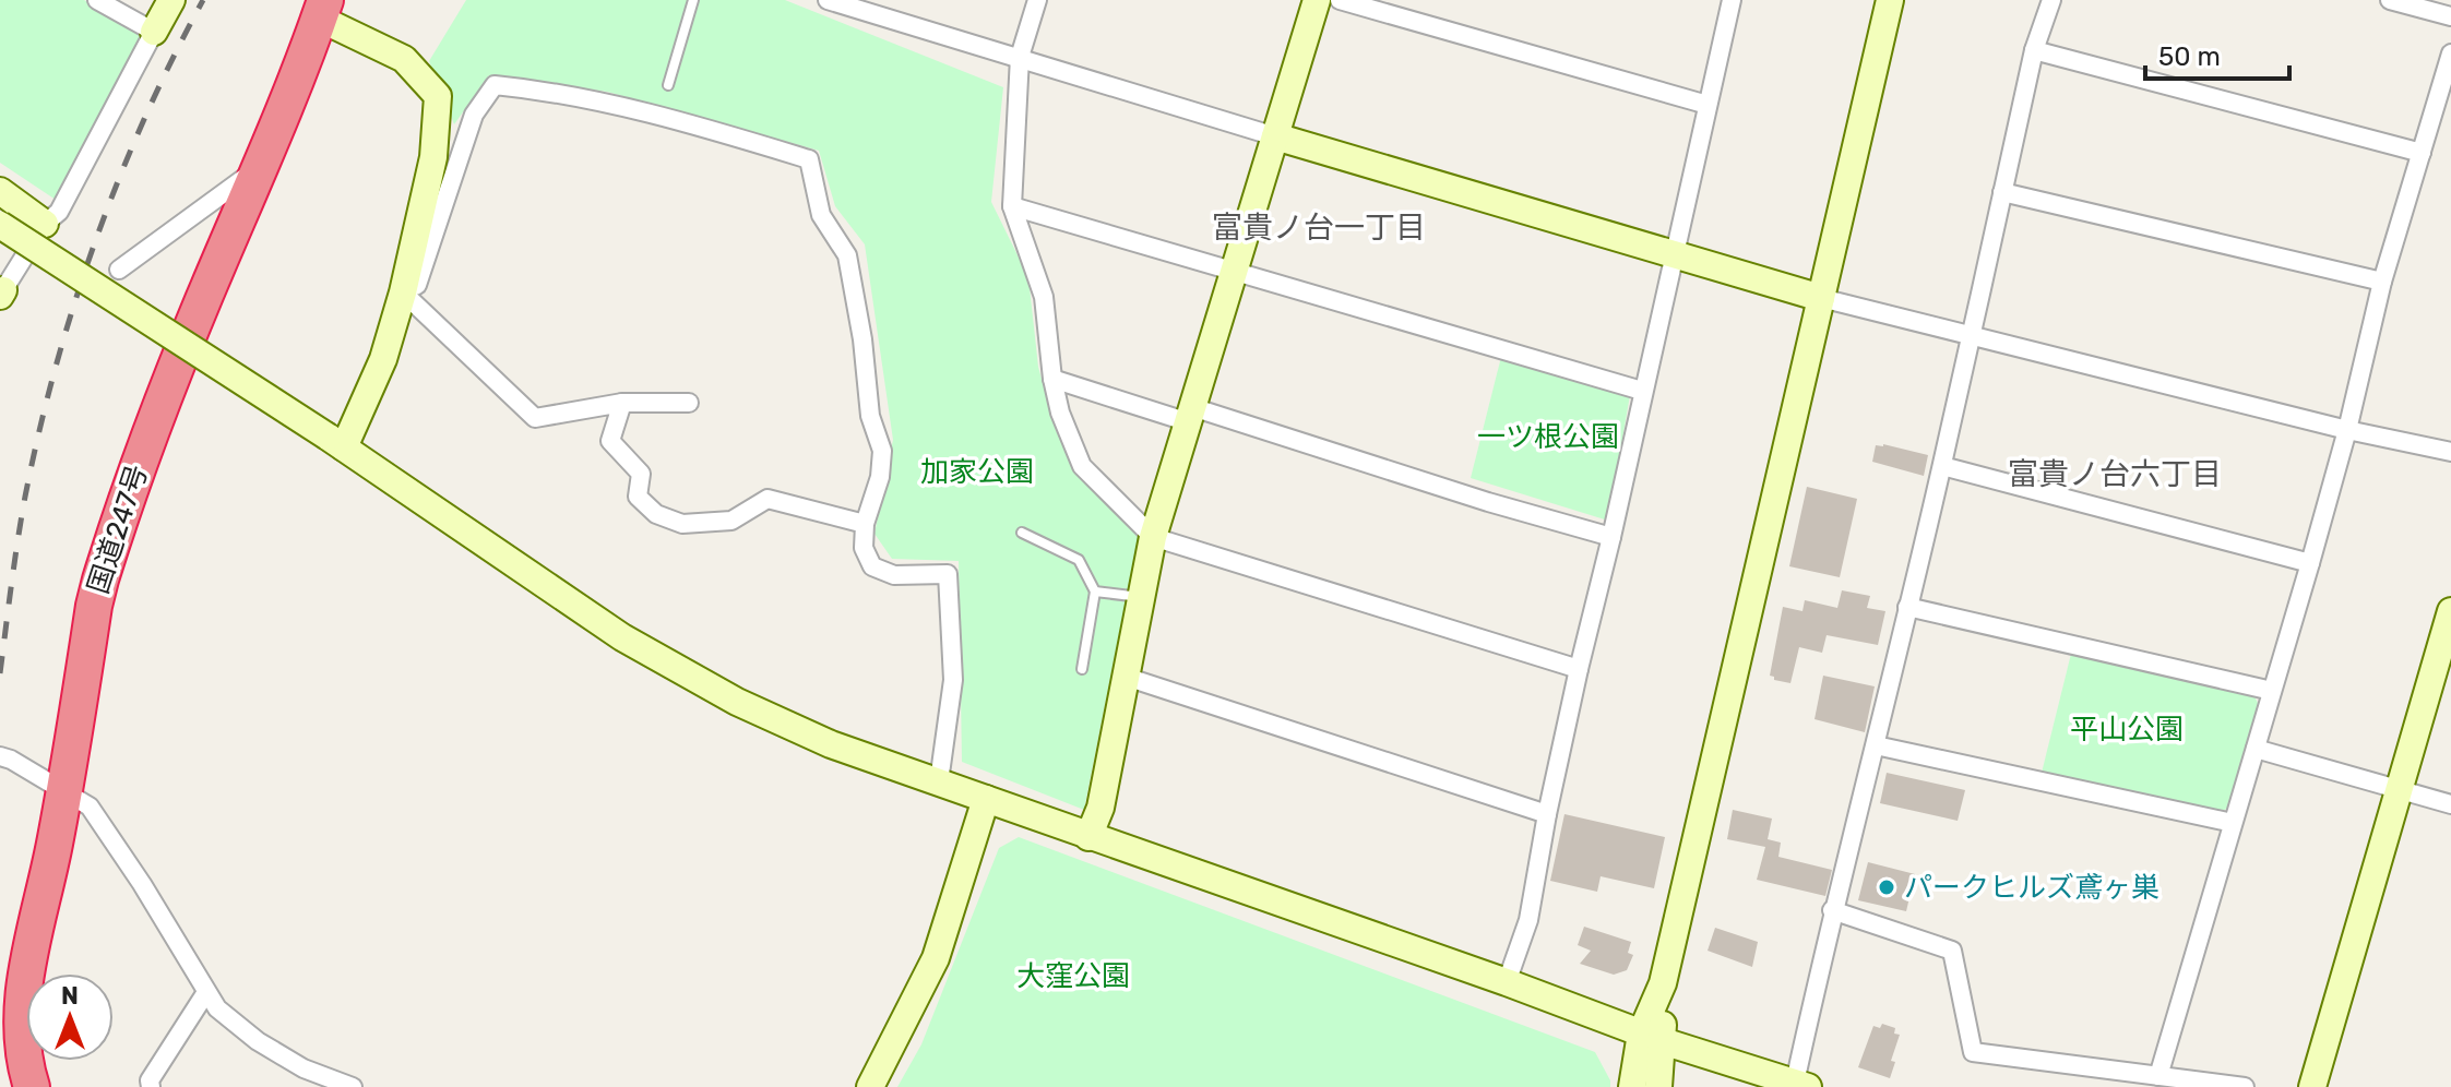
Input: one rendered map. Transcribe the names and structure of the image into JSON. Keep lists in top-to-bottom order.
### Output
{
  "streets": {
    "highway": ["国道247号"]
  },
  "districts": ["富貴ノ台一丁目", "富貴ノ台六丁目"],
  "parks": [
    "一ツ根公園",
    "加家公園",
    "平山公園",
    "大窪公園"
  ],
  "places": ["パークヒルズ鳶ヶ巣"],
  "scale_bar": "50 m",
  "north": "top"
}
